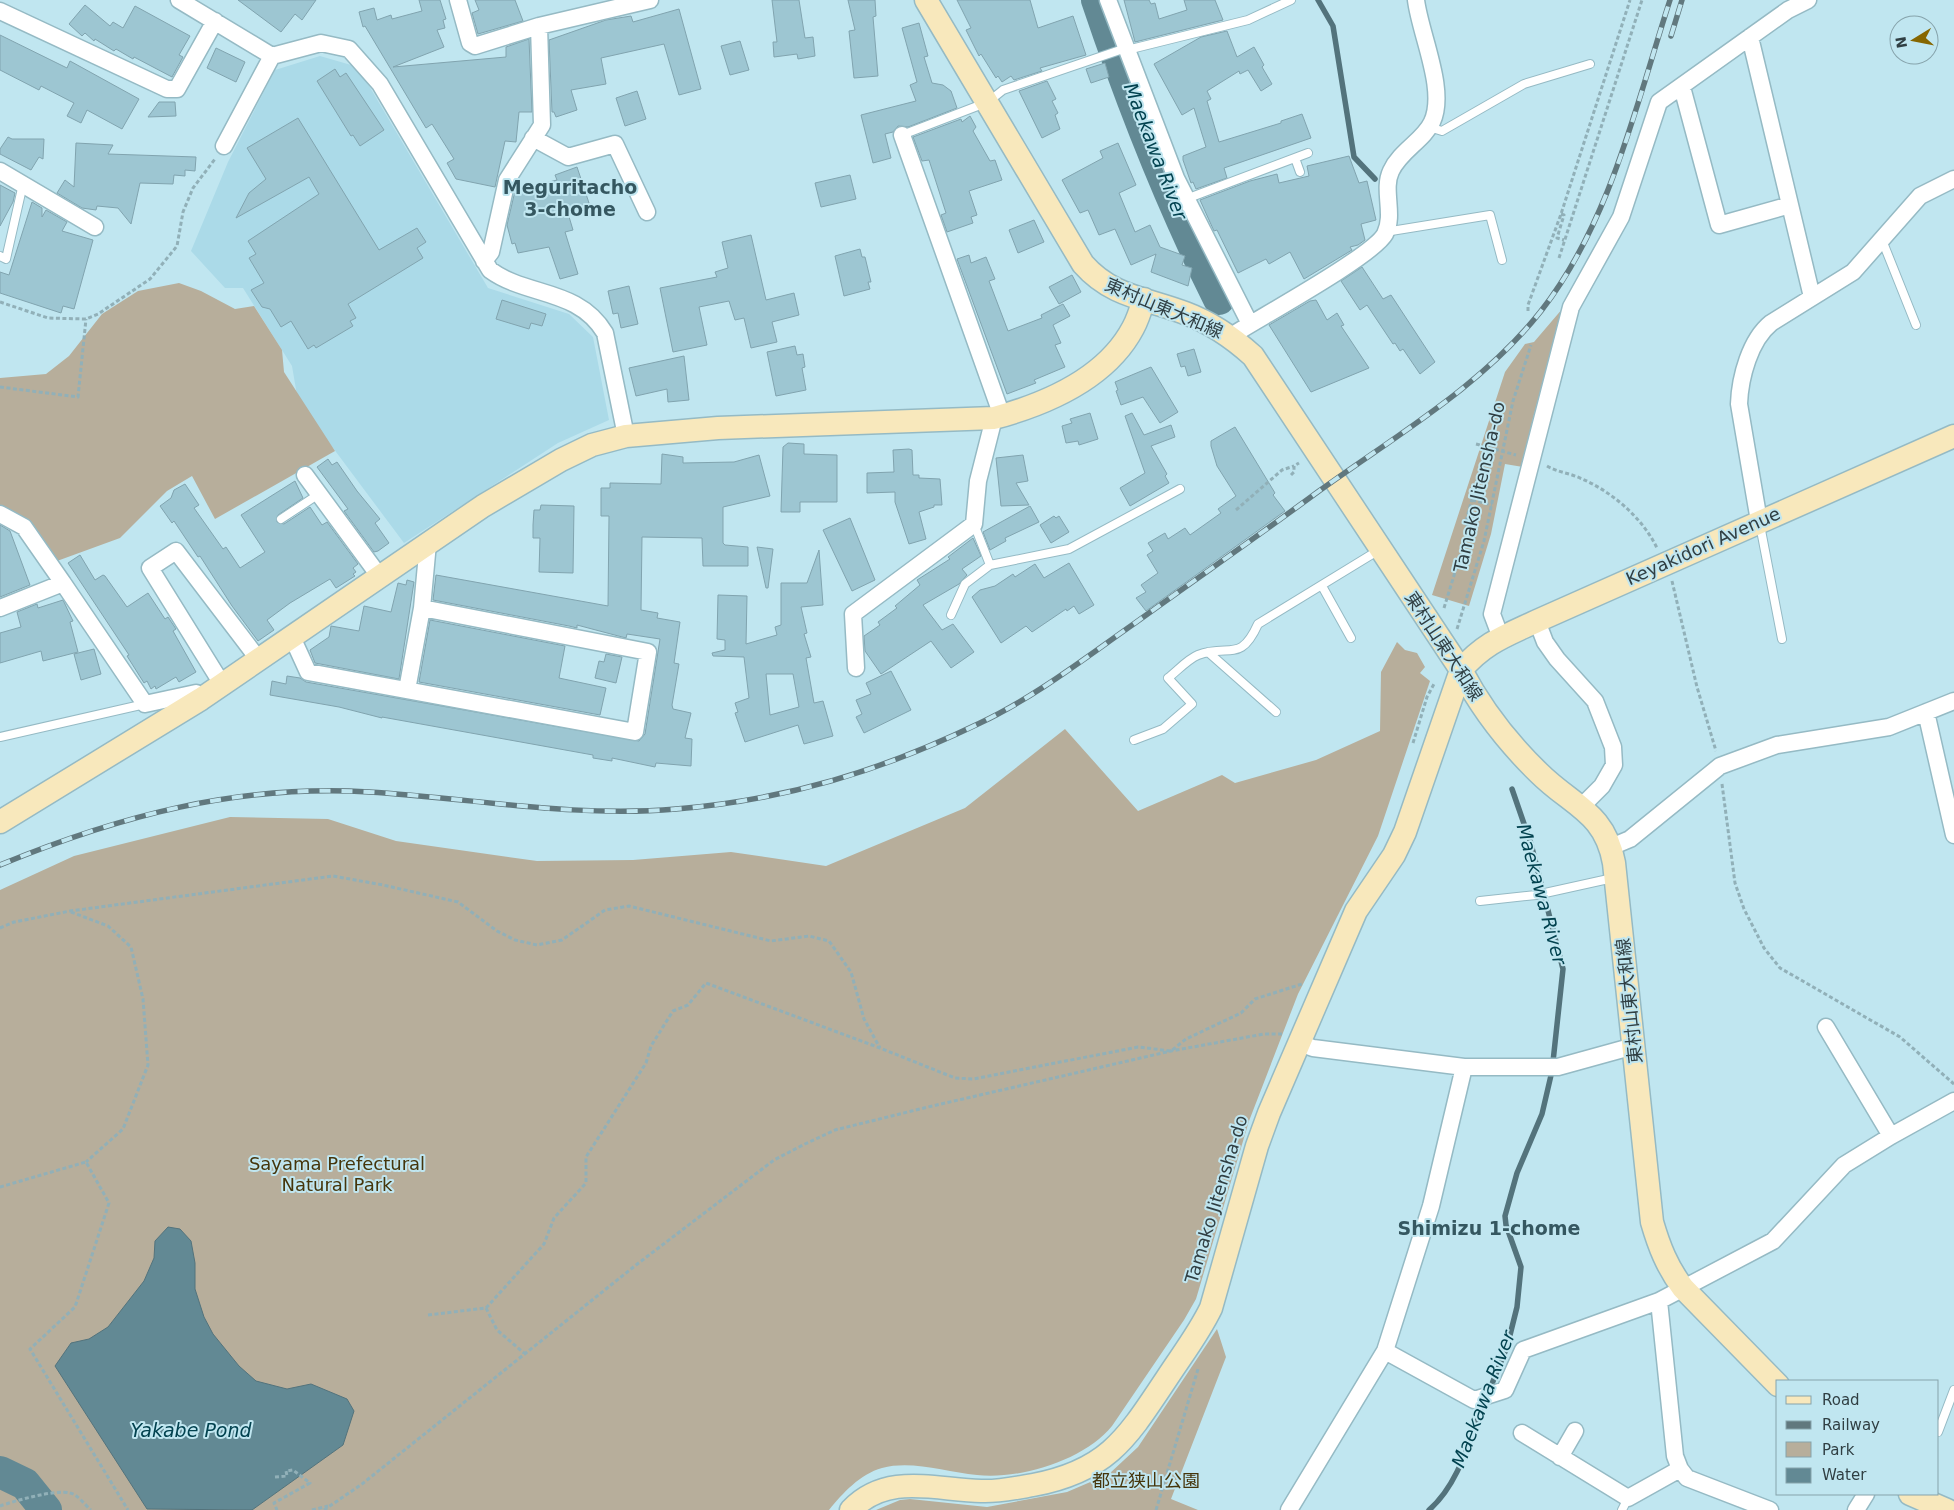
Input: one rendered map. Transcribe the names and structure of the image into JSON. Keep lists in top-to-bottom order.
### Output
{
  "streets": {
    "street": ["東村山東大和線", "Keyakidori Avenue"],
    "path": ["Tamako Jitensha-do"]
  },
  "crossings": [
    ["東村山東大和線", "Keyakidori Avenue"]
  ],
  "districts": ["Meguritacho 3-chome", "Shimizu 1-chome"],
  "water": ["Maekawa River", "Yakabe Pond"],
  "parks": ["Sayama Prefectural Natural Park", "都立狭山公園"],
  "legend": [
    "Road",
    "Railway",
    "Park",
    "Water"
  ],
  "north": "left"
}
